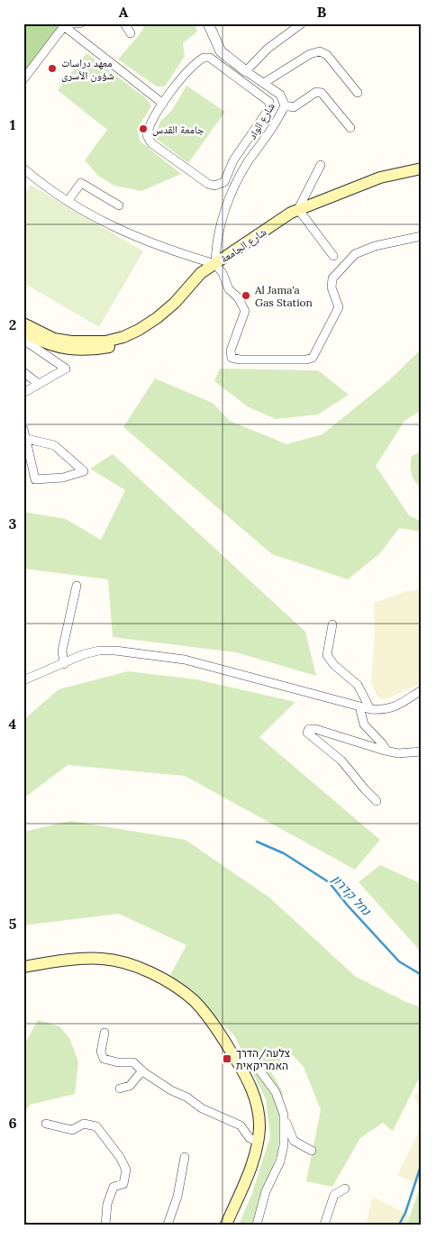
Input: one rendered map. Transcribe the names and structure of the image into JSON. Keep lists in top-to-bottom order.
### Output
{
  "streets": {
    "main road": ["شارع الجامعة"],
    "street": ["شارع الواد"]
  },
  "crossings": [
    ["شارع الواد", "شارع الجامعة"]
  ],
  "water": ["נחל קדרון"],
  "places": {
    "other": ["معهد دراسات شؤون الأسرى", "جامعة القدس", "Al Jama'a Gas Station"],
    "transit": ["צלעה/הדרך האמריקאית"]
  },
  "grid": {
    "columns": ["A", "B"],
    "rows": [
      "1",
      "2",
      "3",
      "4",
      "5",
      "6"
    ]
  }
}
